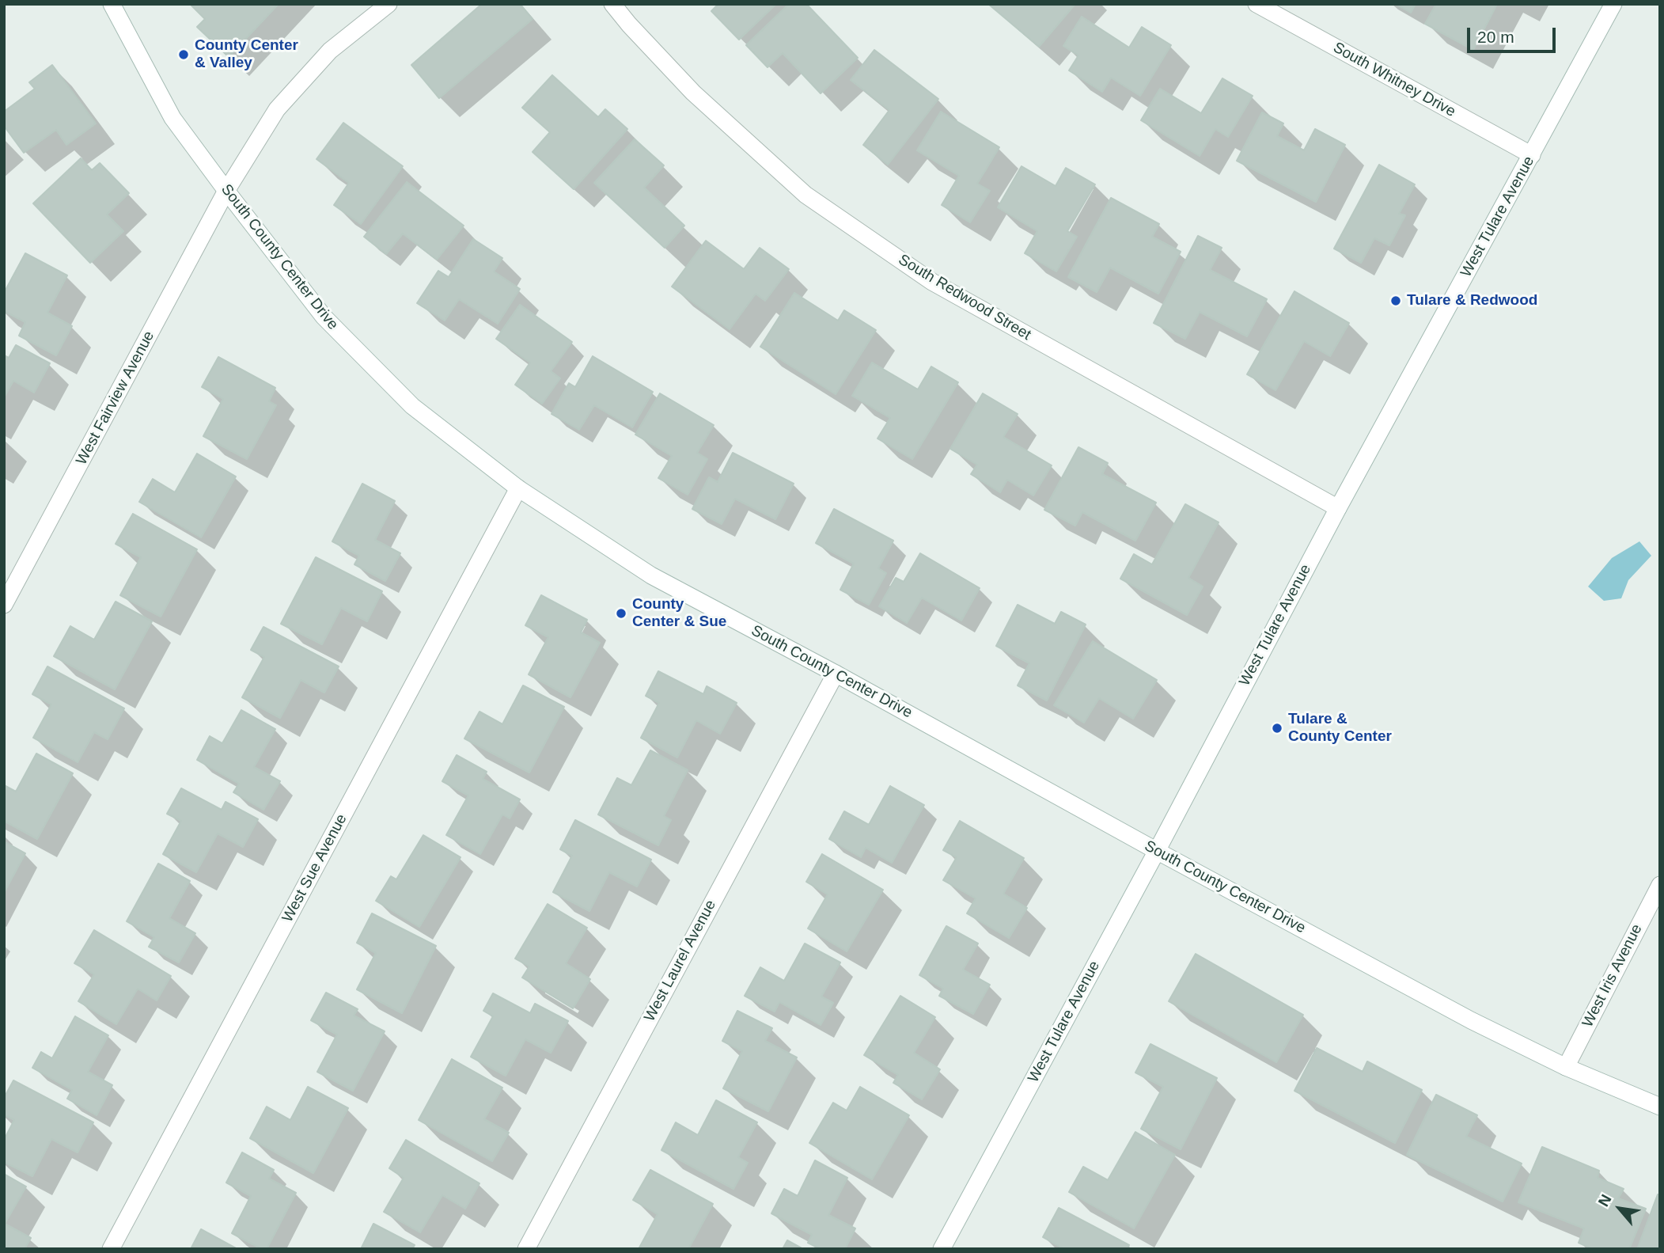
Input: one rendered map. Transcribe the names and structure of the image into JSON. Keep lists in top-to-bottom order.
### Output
{
  "streets": {
    "street": [
      "South Whitney Drive",
      "West Tulare Avenue",
      "South County Center Drive",
      "South Redwood Street",
      "West Fairview Avenue",
      "West Sue Avenue",
      "West Laurel Avenue",
      "West Iris Avenue"
    ]
  },
  "crossings": [
    ["South Whitney Drive", "West Tulare Avenue"],
    ["West Tulare Avenue", "South County Center Drive"],
    ["West Tulare Avenue", "South Redwood Street"],
    ["South County Center Drive", "West Fairview Avenue"],
    ["South County Center Drive", "West Sue Avenue"],
    ["South County Center Drive", "West Laurel Avenue"],
    ["South County Center Drive", "West Iris Avenue"]
  ],
  "places": [
    "County Center & Valley",
    "Tulare & Redwood",
    "County Center & Sue",
    "Tulare & County Center"
  ],
  "scale_bar": "20 m",
  "north": "top left"
}
